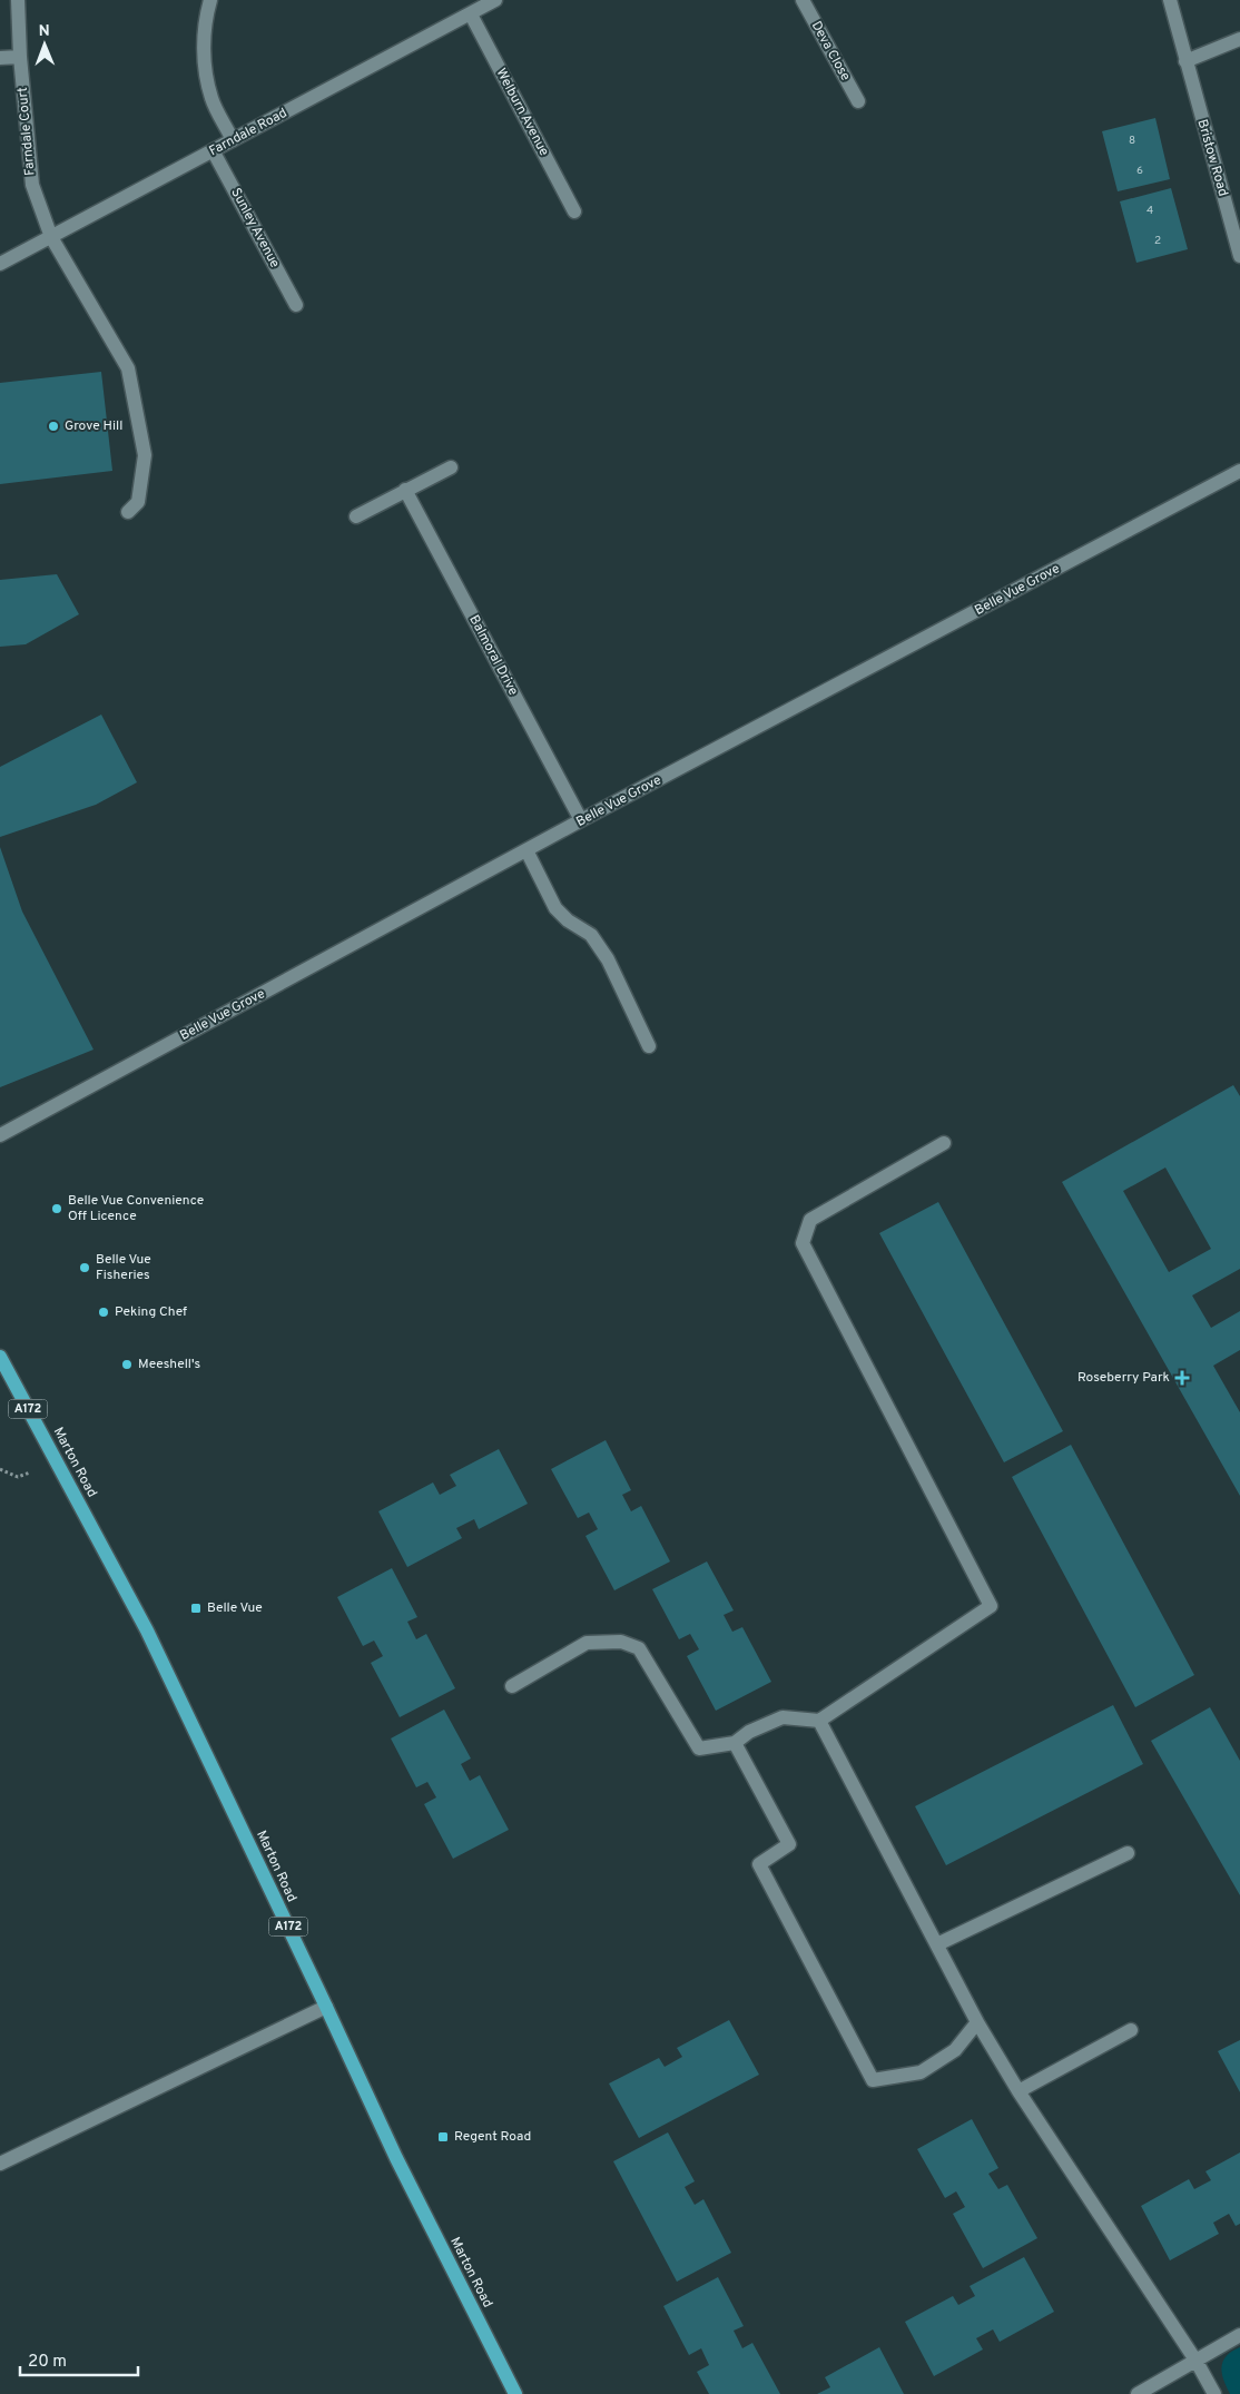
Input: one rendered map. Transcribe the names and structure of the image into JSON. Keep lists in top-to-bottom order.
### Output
{
  "streets": {
    "main road": ["A172", "Marton Road"],
    "street": [
      "Deva Close",
      "Welburn Avenue",
      "Farndale Court",
      "Farndale Road",
      "Bristow Road",
      "Sunley Avenue",
      "Belle Vue Grove",
      "Balmoral Drive"
    ]
  },
  "crossings": [
    ["Welburn Avenue", "Farndale Road"],
    ["Farndale Court", "Farndale Road"],
    ["Farndale Road", "Sunley Avenue"],
    ["Belle Vue Grove", "Balmoral Drive"]
  ],
  "places": {
    "other": [
      "Grove Hill",
      "Belle Vue Convenience Off Licence",
      "Belle Vue Fisheries",
      "Peking Chef",
      "Meeshell's"
    ],
    "health": ["Roseberry Park"],
    "transit": ["Belle Vue", "Regent Road"]
  },
  "house_numbers": [
    "8",
    "6",
    "4",
    "2"
  ],
  "scale_bar": "20 m",
  "north": "top"
}
